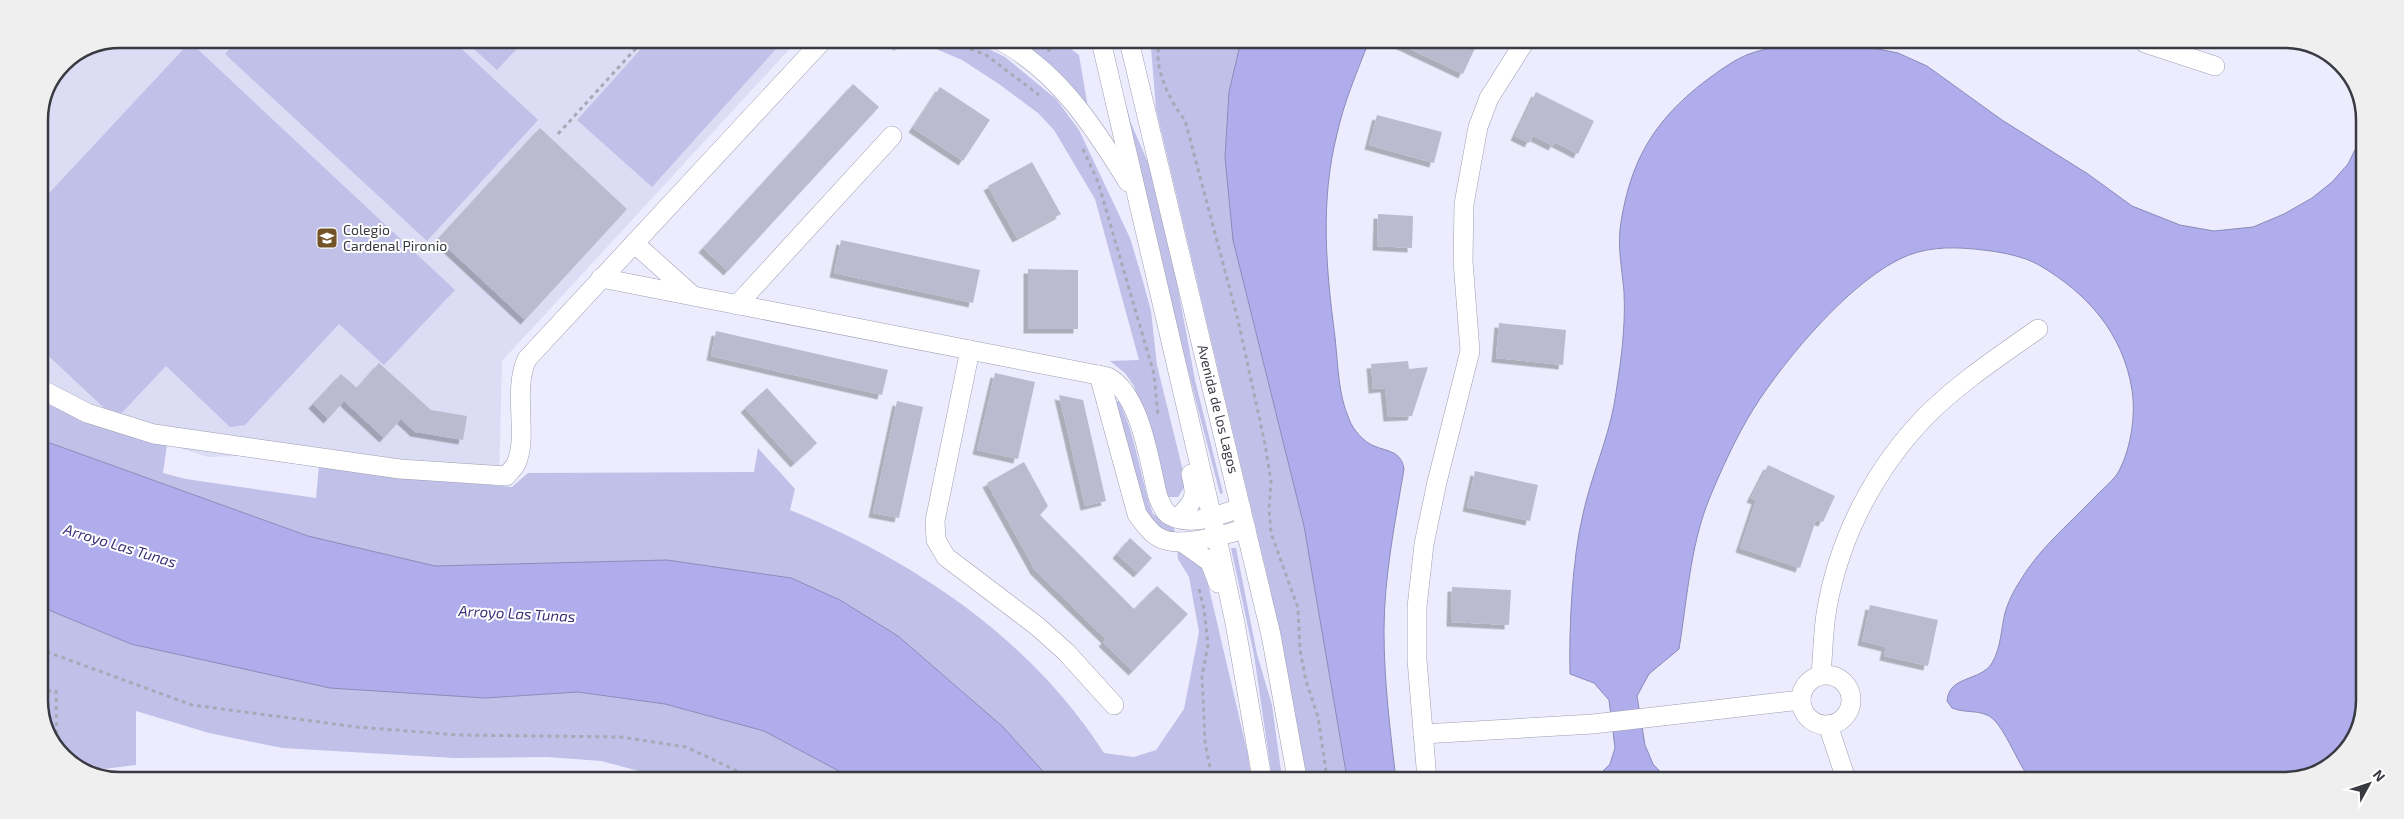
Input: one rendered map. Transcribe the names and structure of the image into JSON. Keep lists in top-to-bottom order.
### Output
{
  "streets": {
    "street": ["Avenida de los Lagos"]
  },
  "water": ["Arroyo Las Tunas"],
  "places": {
    "school or university": ["Colegio Cardenal Pironio"]
  },
  "north": "top right"
}
